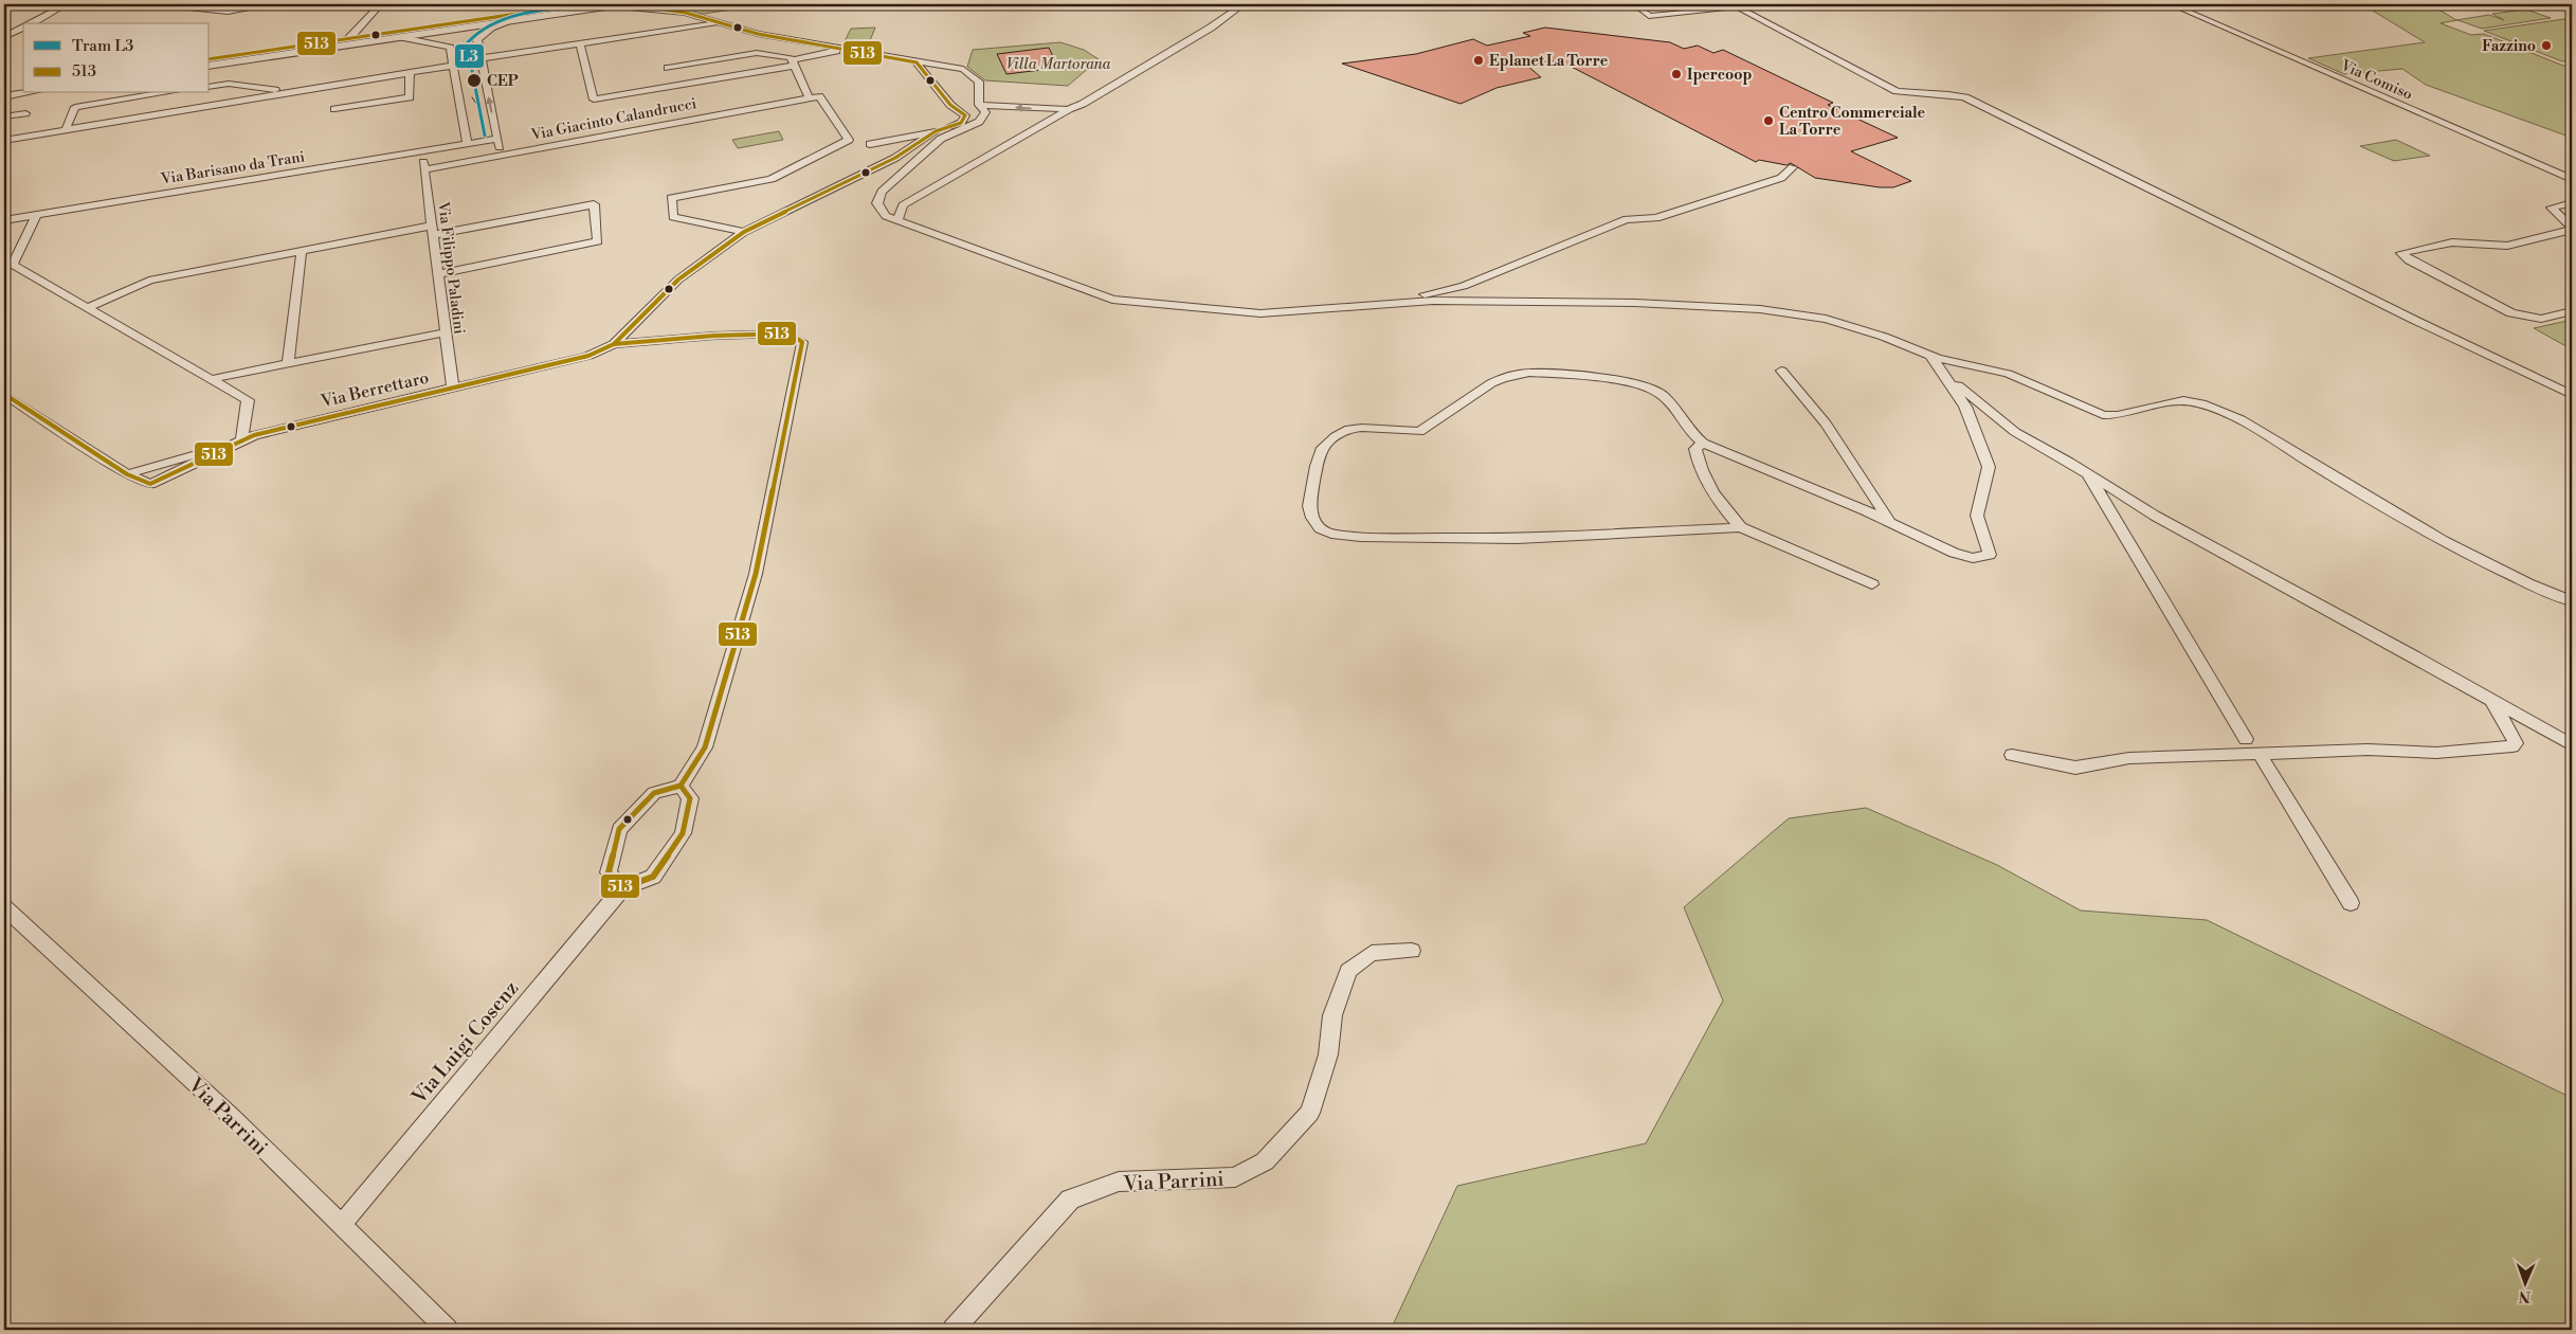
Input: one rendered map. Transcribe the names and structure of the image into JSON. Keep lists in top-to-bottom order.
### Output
{
  "streets": {
    "street": [
      "Via Comiso",
      "Via Giacinto Calandrucci",
      "Via Barisano da Trani",
      "Via Filippo Paladini",
      "Via Berrettaro",
      "Via Luigi Cosenz",
      "Via Parrini"
    ]
  },
  "crossings": [
    ["Via Giacinto Calandrucci", "Via Filippo Paladini"],
    ["Via Barisano da Trani", "Via Filippo Paladini"],
    ["Via Filippo Paladini", "Via Berrettaro"],
    ["Via Luigi Cosenz", "Via Parrini"]
  ],
  "parks": ["Villa Martorana"],
  "places": [
    "Fazzino",
    "Eplanet La Torre",
    "Ipercoop",
    "CEP",
    "Centro Commerciale La Torre"
  ],
  "lines": ["tram line L3", "transit line 513"],
  "legend": ["Tram L3", "513"],
  "north": "bottom"
}
